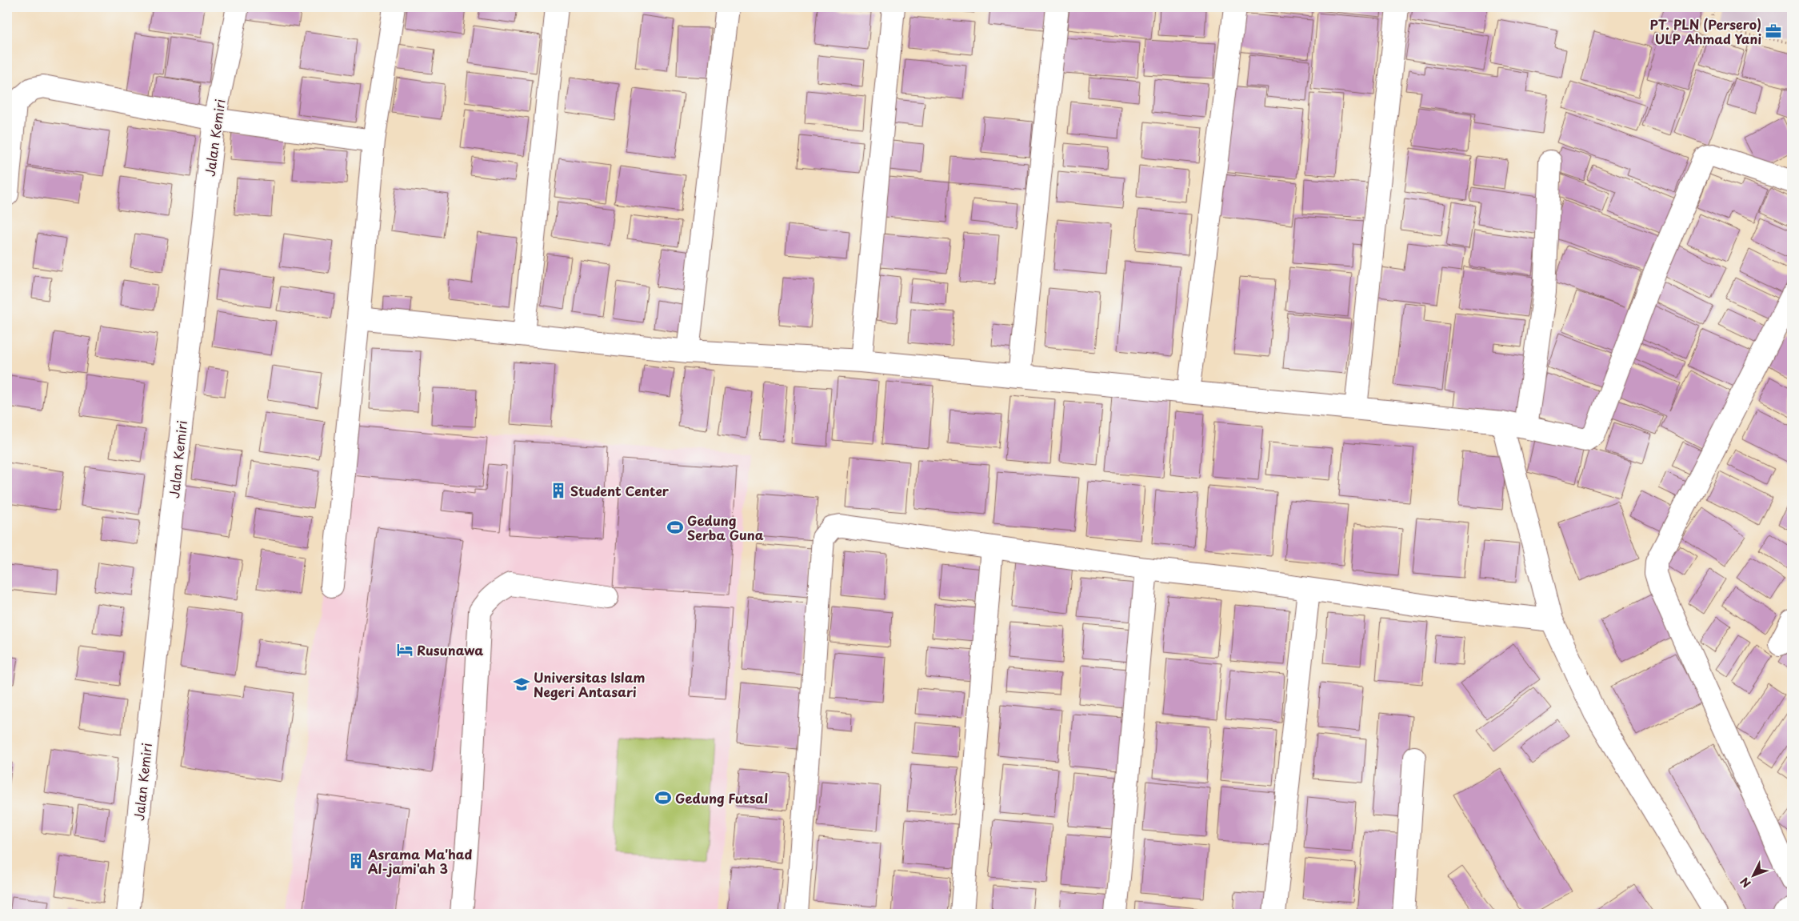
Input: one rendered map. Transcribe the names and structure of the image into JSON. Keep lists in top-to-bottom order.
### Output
{
  "streets": {
    "street": ["Jalan Kemiri"]
  },
  "places": {
    "office": ["PT. PLN (Persero) ULP Ahmad Yani"],
    "building": ["Student Center", "Asrama Ma'had Al-jami'ah 3"],
    "sports": ["Gedung Serba Guna", "Gedung Futsal"],
    "hotel": ["Rusunawa"],
    "school or university": ["Universitas Islam Negeri Antasari"]
  },
  "north": "bottom left"
}
